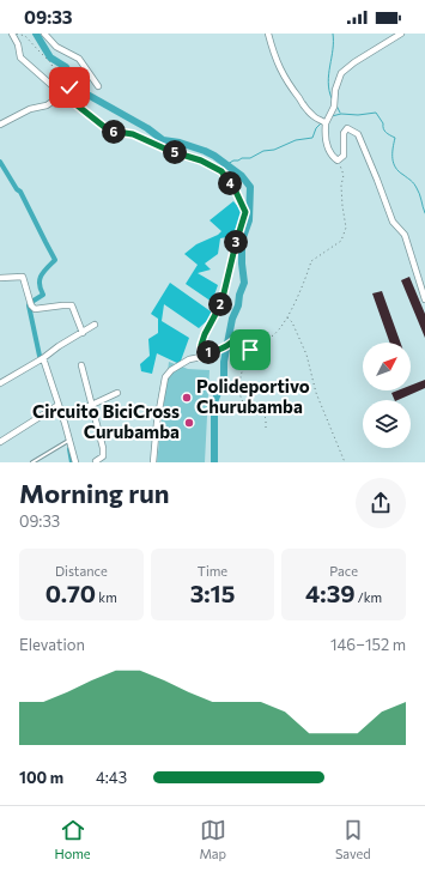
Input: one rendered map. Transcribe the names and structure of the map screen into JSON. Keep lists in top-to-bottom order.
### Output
{
  "places": ["Polideportivo Churubamba", "Circuito BiciCross Curubamba"],
  "north": "top right",
  "page": {
    "status": "09:33",
    "pins": [
      "6",
      "5",
      "4",
      "3",
      "2",
      "1"
    ],
    "heading": ["Morning run", "09:33"],
    "stats": [
      ["Distance", "0.70 km"],
      ["Time", "3:15"],
      ["Pace", "4:39 /km"]
    ],
    "chart": ["Elevation", "146–152 m"],
    "list": [
      {
        "name": "100 m",
        "note": "4:43"
      }
    ],
    "tabs": ["Home", "Map", "Saved"]
  }
}
